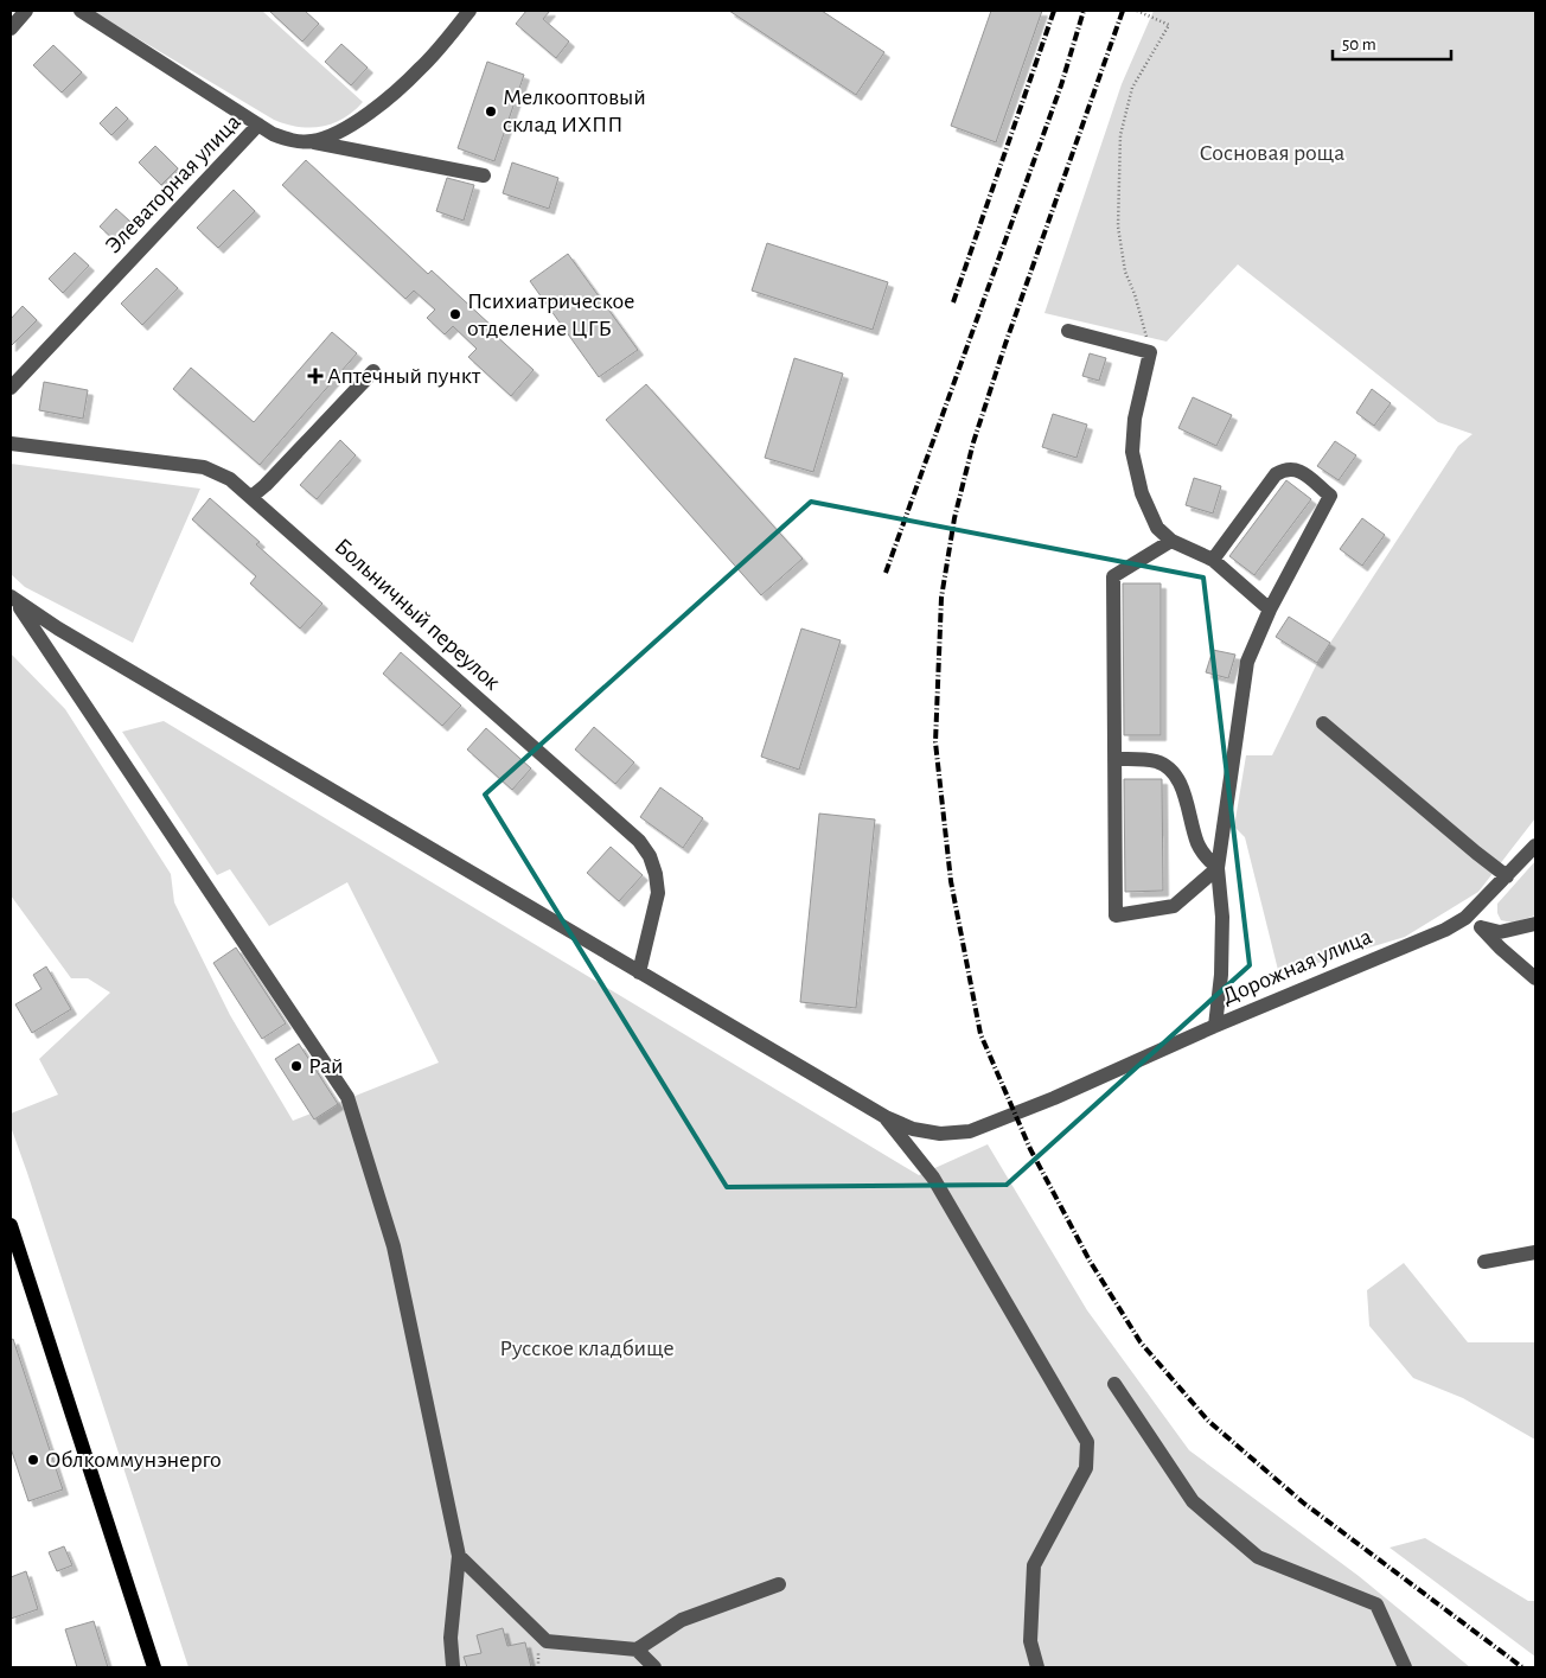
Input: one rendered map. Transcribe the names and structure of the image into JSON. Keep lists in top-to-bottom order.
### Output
{
  "streets": {
    "street": ["Элеваторная улица", "Больничный переулок", "Дорожная улица"]
  },
  "parks": ["Сосновая роща", "Русское кладбище"],
  "places": {
    "other": [
      "Мелкооптовый склад ИХПП",
      "Психиатрическое отделение ЦГБ",
      "Рай",
      "Облкоммунэнерго"
    ],
    "health": ["Аптечный пункт"]
  },
  "scale_bar": "50 m"
}
